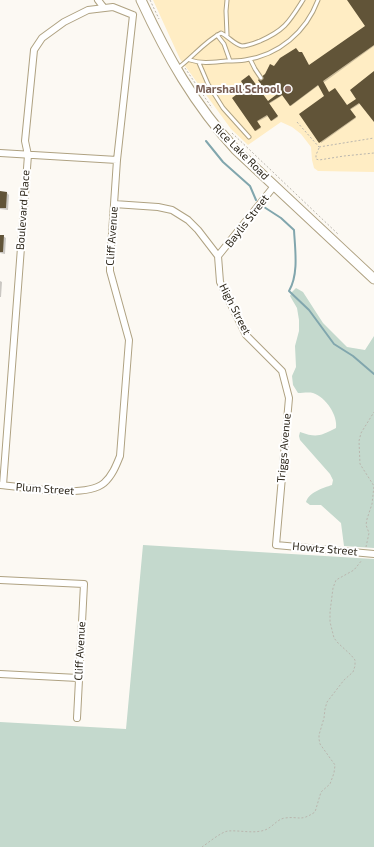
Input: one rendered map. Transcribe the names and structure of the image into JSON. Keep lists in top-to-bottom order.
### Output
{
  "streets": {
    "main road": ["Rice Lake Road"],
    "street": [
      "Boulevard Place",
      "Baylis Street",
      "Cliff Avenue",
      "High Street",
      "Triggs Avenue",
      "Plum Street",
      "Howtz Street"
    ]
  },
  "crossings": [
    ["Rice Lake Road", "Baylis Street"],
    ["Boulevard Place", "Cliff Avenue"],
    ["Boulevard Place", "Plum Street"],
    ["Baylis Street", "High Street"],
    ["Cliff Avenue", "Plum Street"],
    ["High Street", "Triggs Avenue"],
    ["Triggs Avenue", "Howtz Street"]
  ],
  "places": ["Marshall School"]
}
